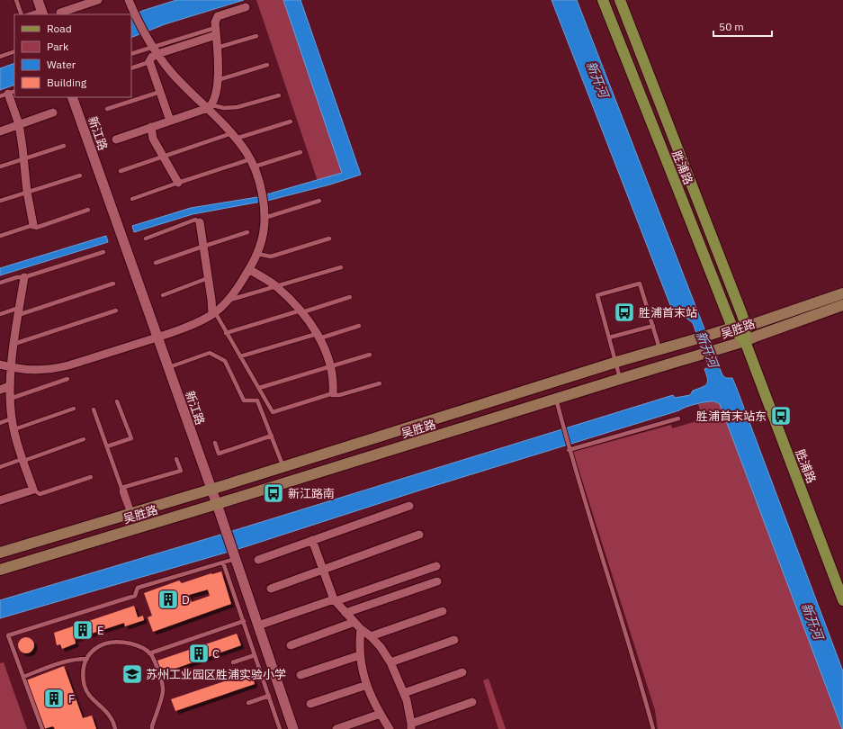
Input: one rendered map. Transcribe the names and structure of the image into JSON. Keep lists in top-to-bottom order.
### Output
{
  "streets": {
    "main road": ["胜浦路", "吴胜路"],
    "street": ["新江路"]
  },
  "crossings": [
    ["新江路", "吴胜路"],
    ["胜浦路", "吴胜路"]
  ],
  "water": ["新开河"],
  "places": {
    "bus stop": ["胜浦首末站", "胜浦首末站东", "新江路南"],
    "building": [
      "D",
      "E",
      "C",
      "F"
    ],
    "school or university": ["苏州工业园区胜浦实验小学"]
  },
  "legend": [
    "Road",
    "Park",
    "Water",
    "Building"
  ],
  "scale_bar": "50 m"
}
